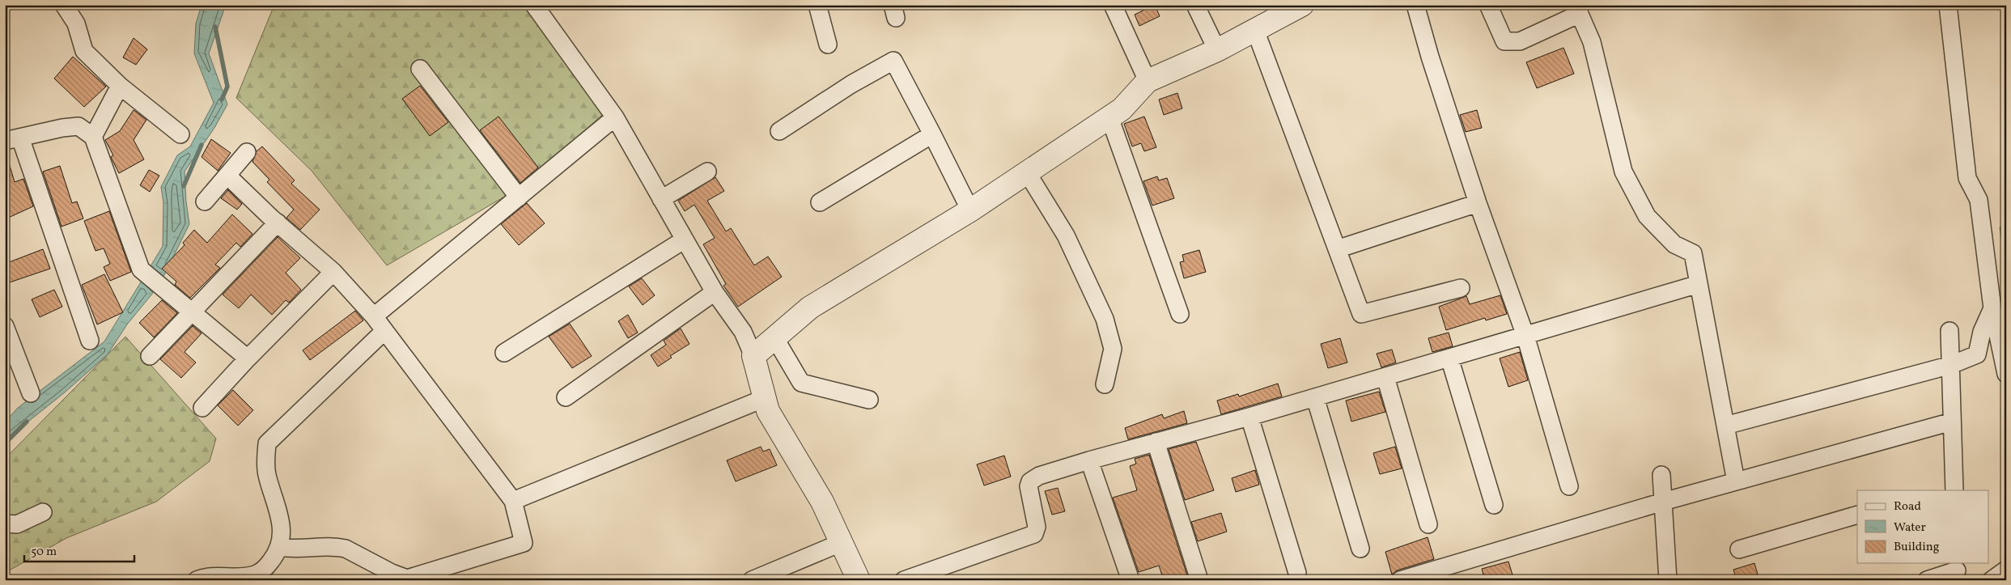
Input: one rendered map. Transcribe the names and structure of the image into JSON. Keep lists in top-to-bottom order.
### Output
{
  "legend": ["Road", "Water", "Building"],
  "scale_bar": "50 m"
}
